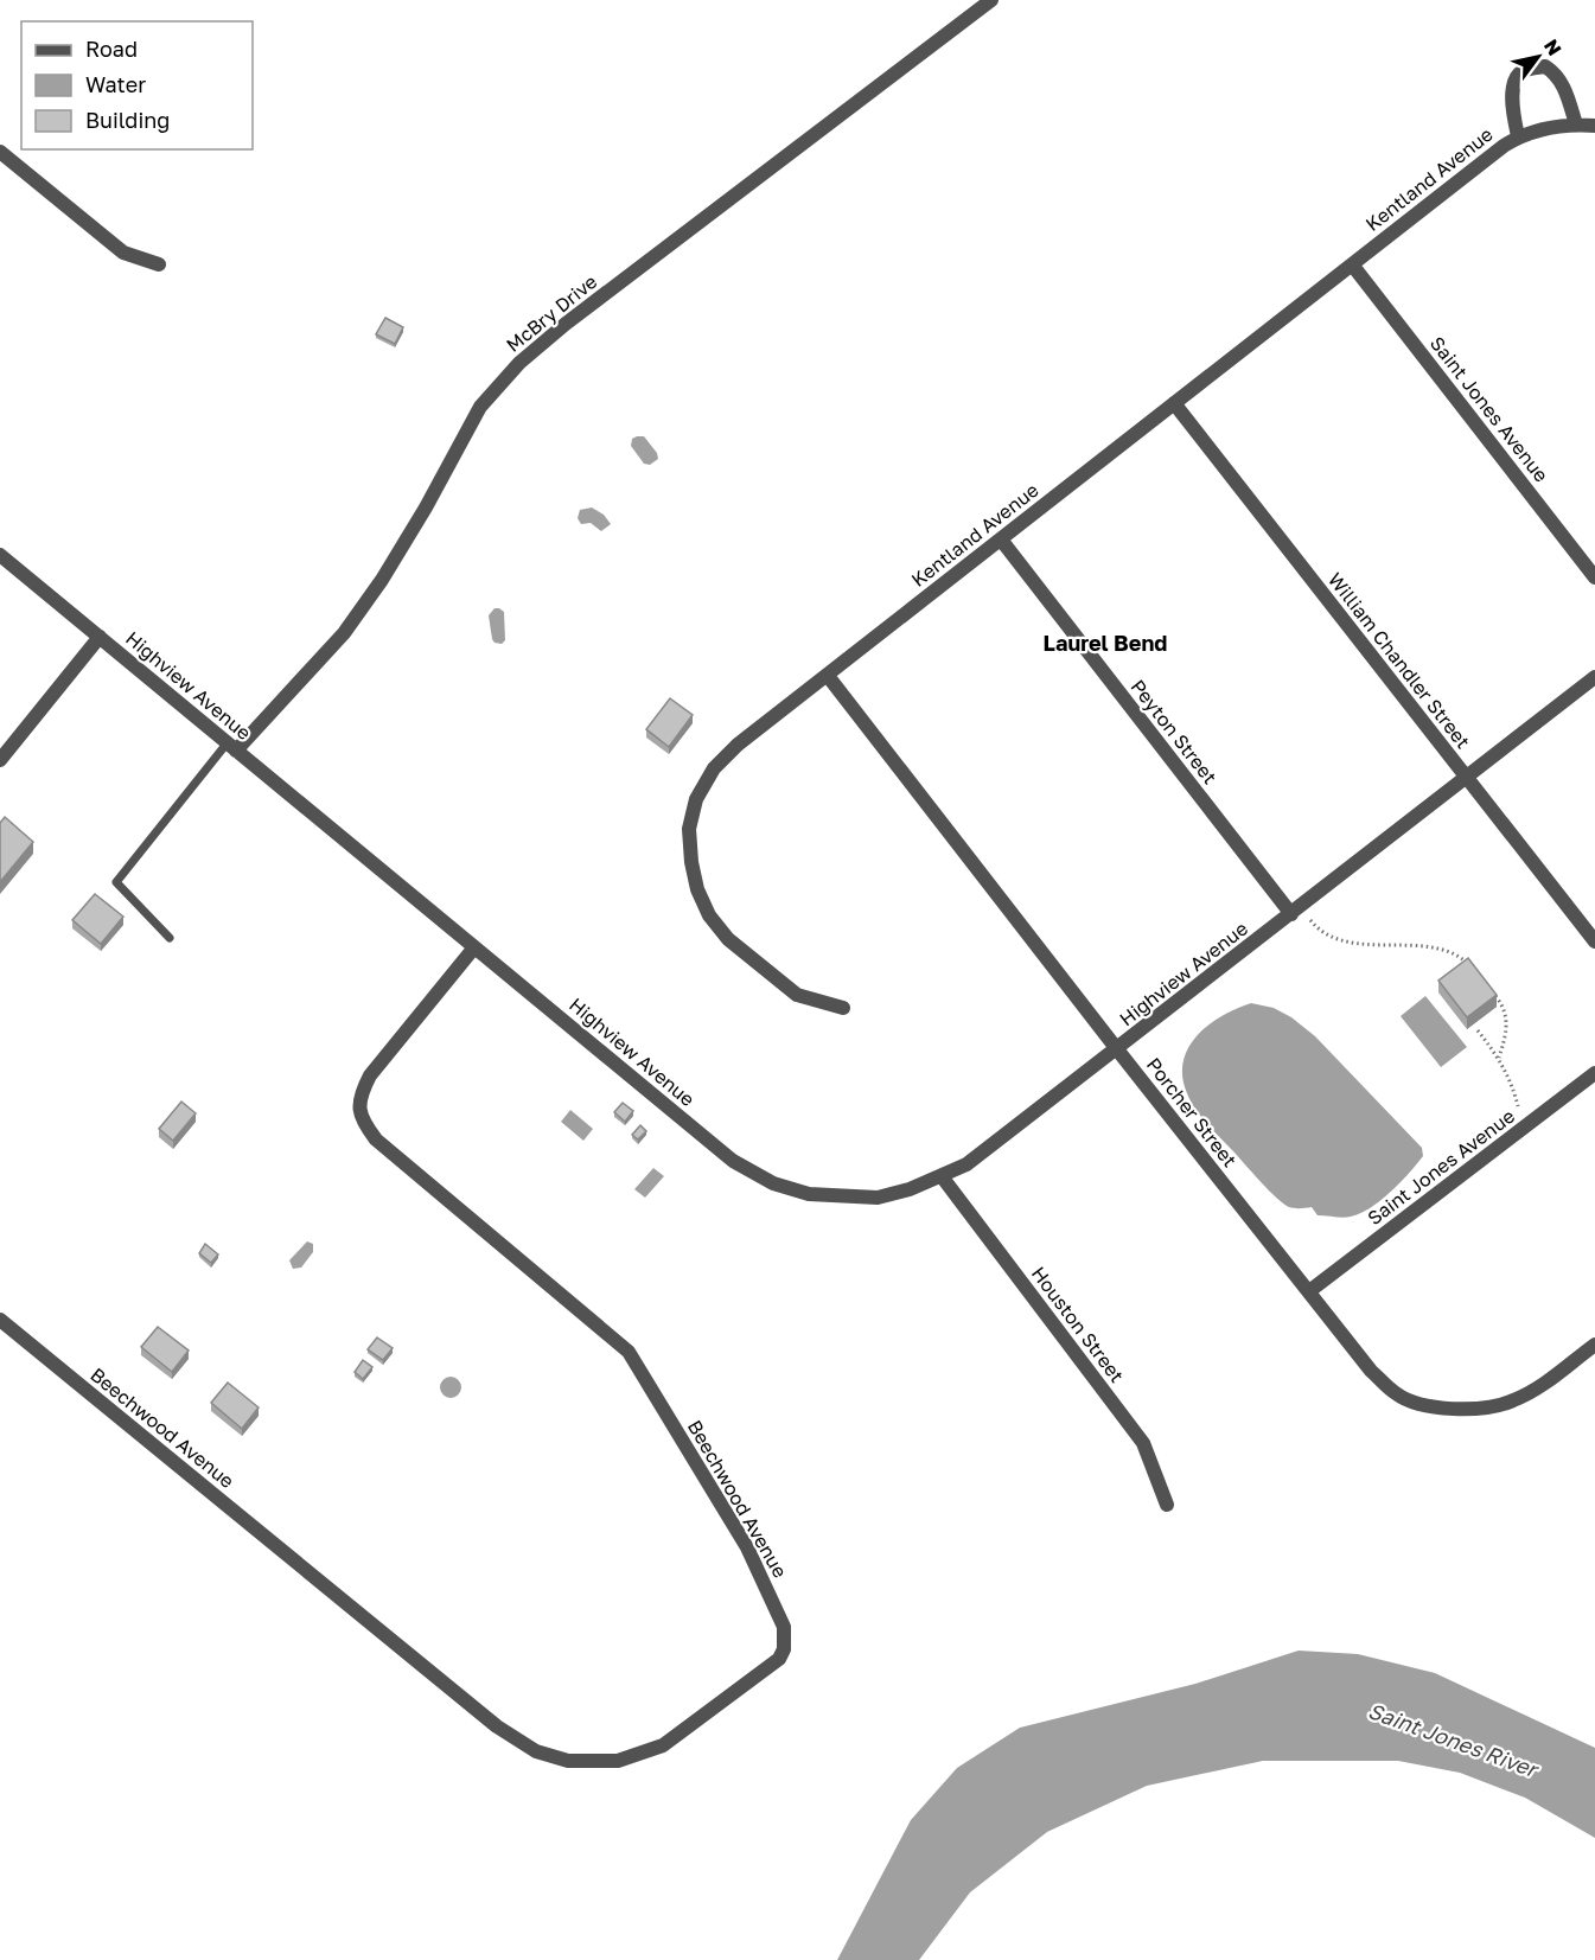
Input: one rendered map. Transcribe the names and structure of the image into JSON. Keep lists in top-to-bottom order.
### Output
{
  "streets": {
    "street": [
      "Kentland Avenue",
      "McBry Drive",
      "Saint Jones Avenue",
      "William Chandler Street",
      "Highview Avenue",
      "Peyton Street",
      "Porcher Street",
      "Houston Street",
      "Beechwood Avenue"
    ]
  },
  "crossings": [
    ["Kentland Avenue", "Saint Jones Avenue"],
    ["Kentland Avenue", "William Chandler Street"],
    ["Kentland Avenue", "Peyton Street"],
    ["Kentland Avenue", "Porcher Street"],
    ["McBry Drive", "Highview Avenue"],
    ["Saint Jones Avenue", "Porcher Street"],
    ["Highview Avenue", "Peyton Street"],
    ["Highview Avenue", "Porcher Street"],
    ["Highview Avenue", "Houston Street"],
    ["Highview Avenue", "Beechwood Avenue"]
  ],
  "districts": ["Laurel Bend"],
  "water": ["Saint Jones River"],
  "legend": ["Road", "Water", "Building"],
  "north": "top right"
}
